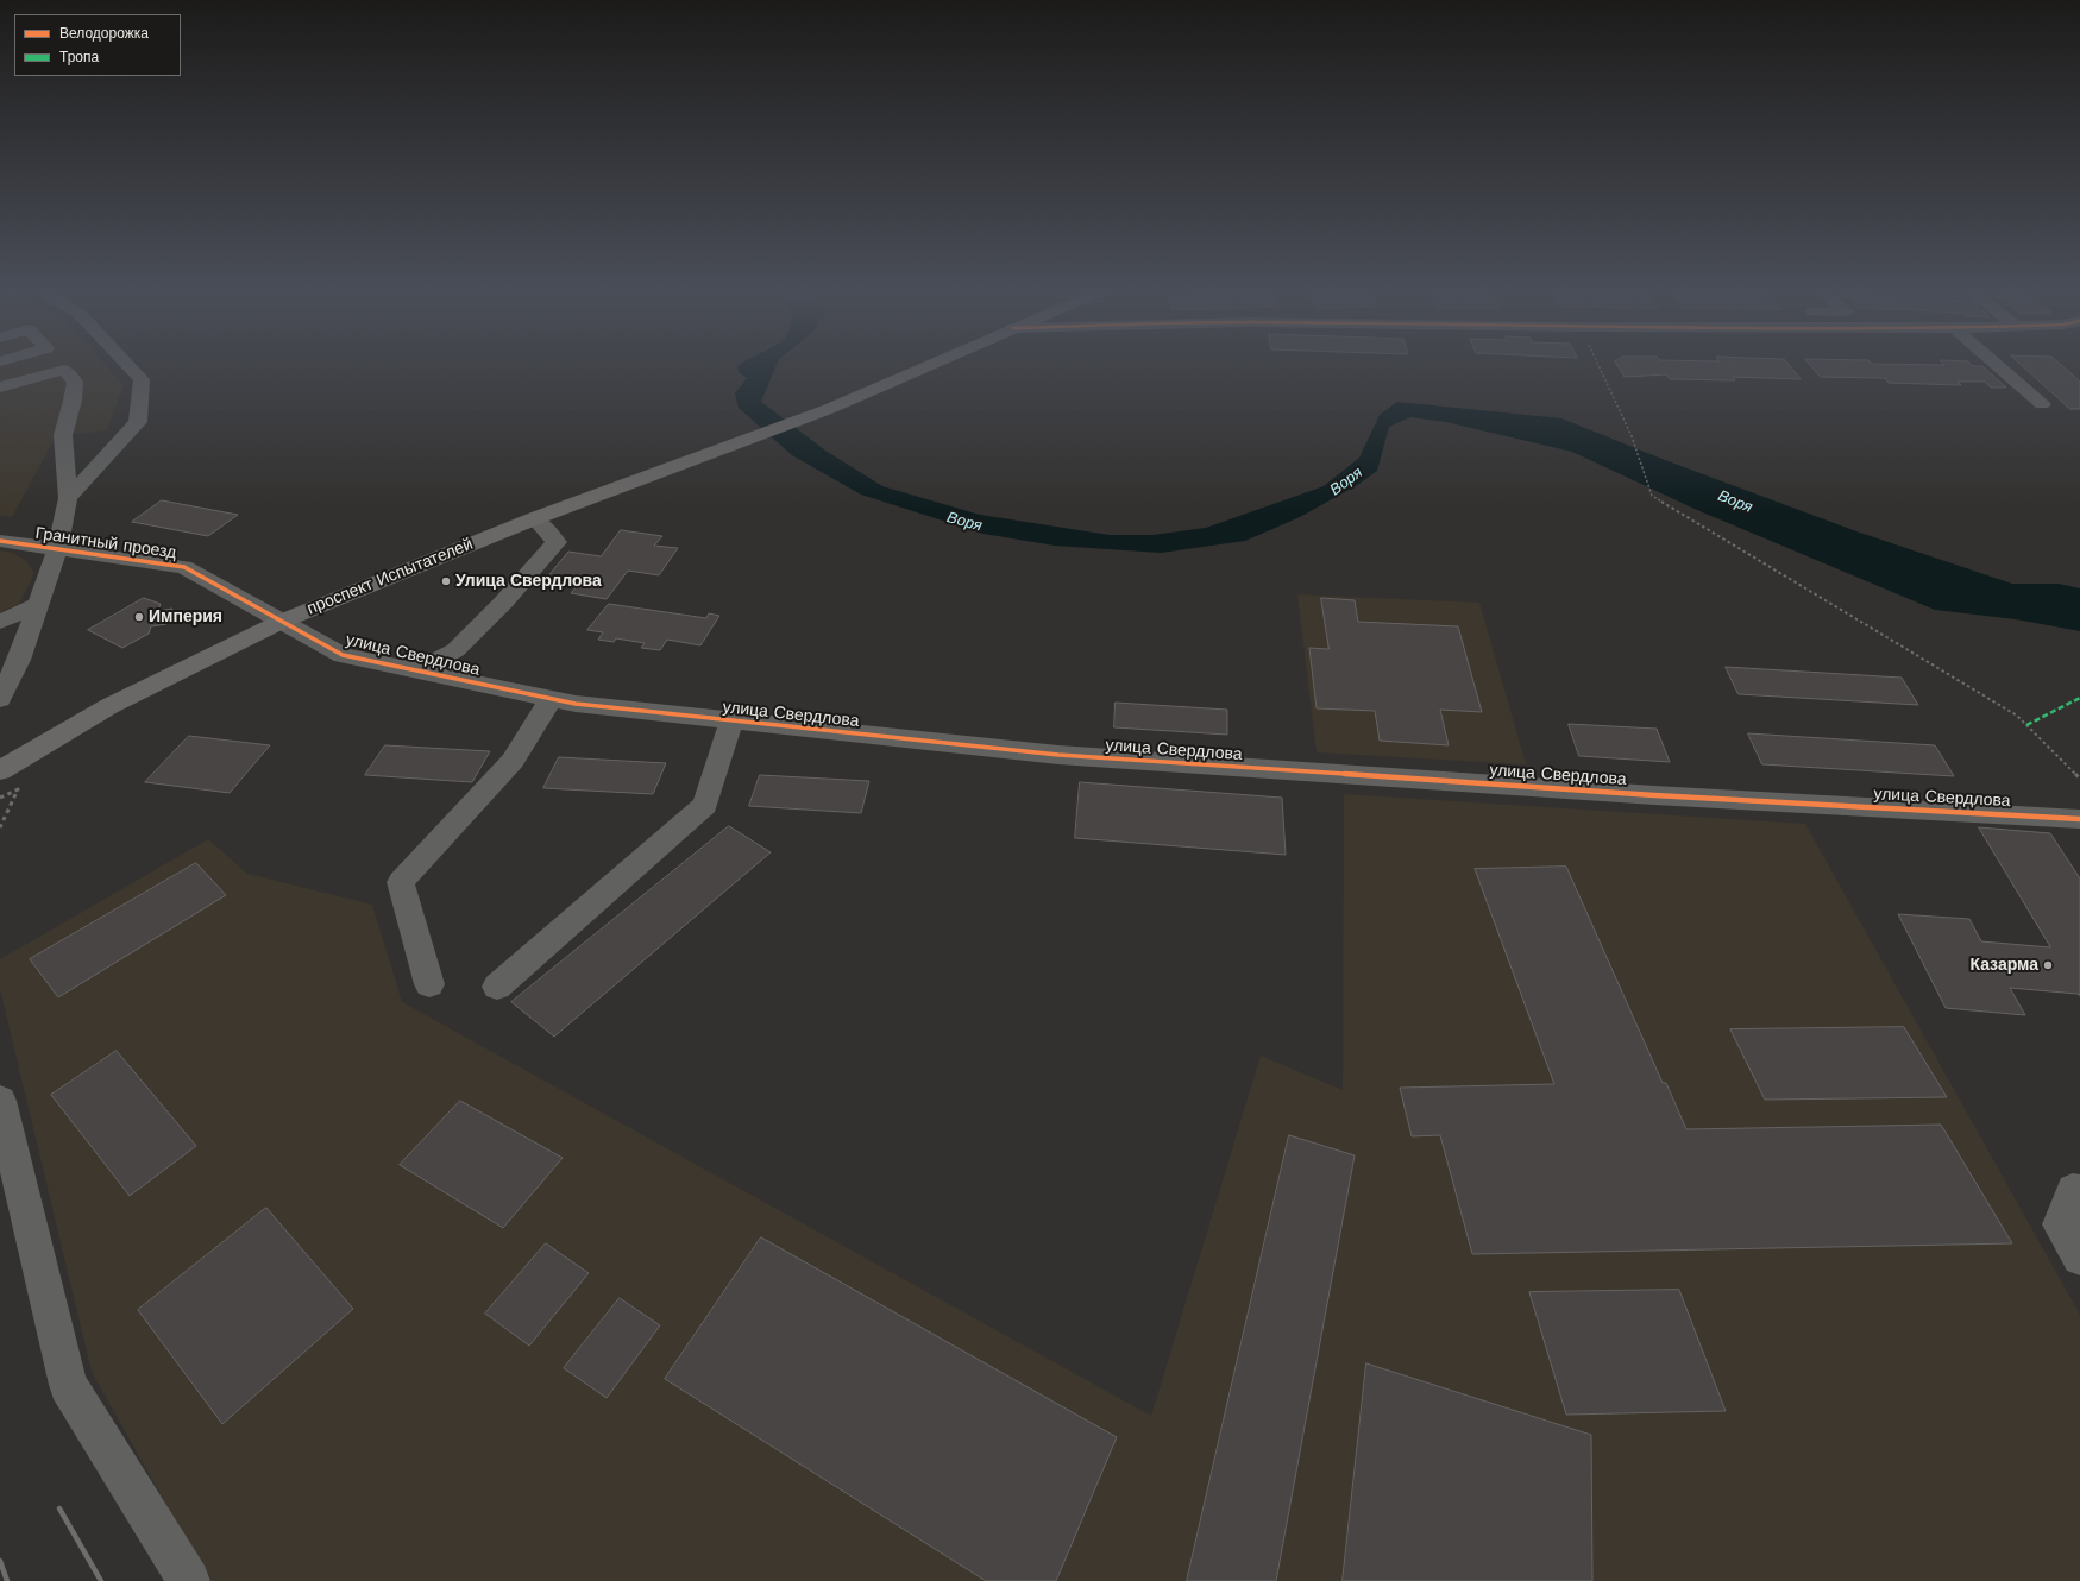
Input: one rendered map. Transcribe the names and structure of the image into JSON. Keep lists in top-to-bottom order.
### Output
{
  "streets": {
    "main road": ["проспект Испытателей"],
    "street": ["Гранитный проезд", "улица Свердлова"]
  },
  "crossings": [
    ["Гранитный проезд", "проспект Испытателей"],
    ["Гранитный проезд", "улица Свердлова"],
    ["проспект Испытателей", "улица Свердлова"]
  ],
  "water": ["Воря"],
  "places": ["Улица Свердлова", "Империя", "Казарма"],
  "legend": ["Велодорожка", "Тропа"]
}
